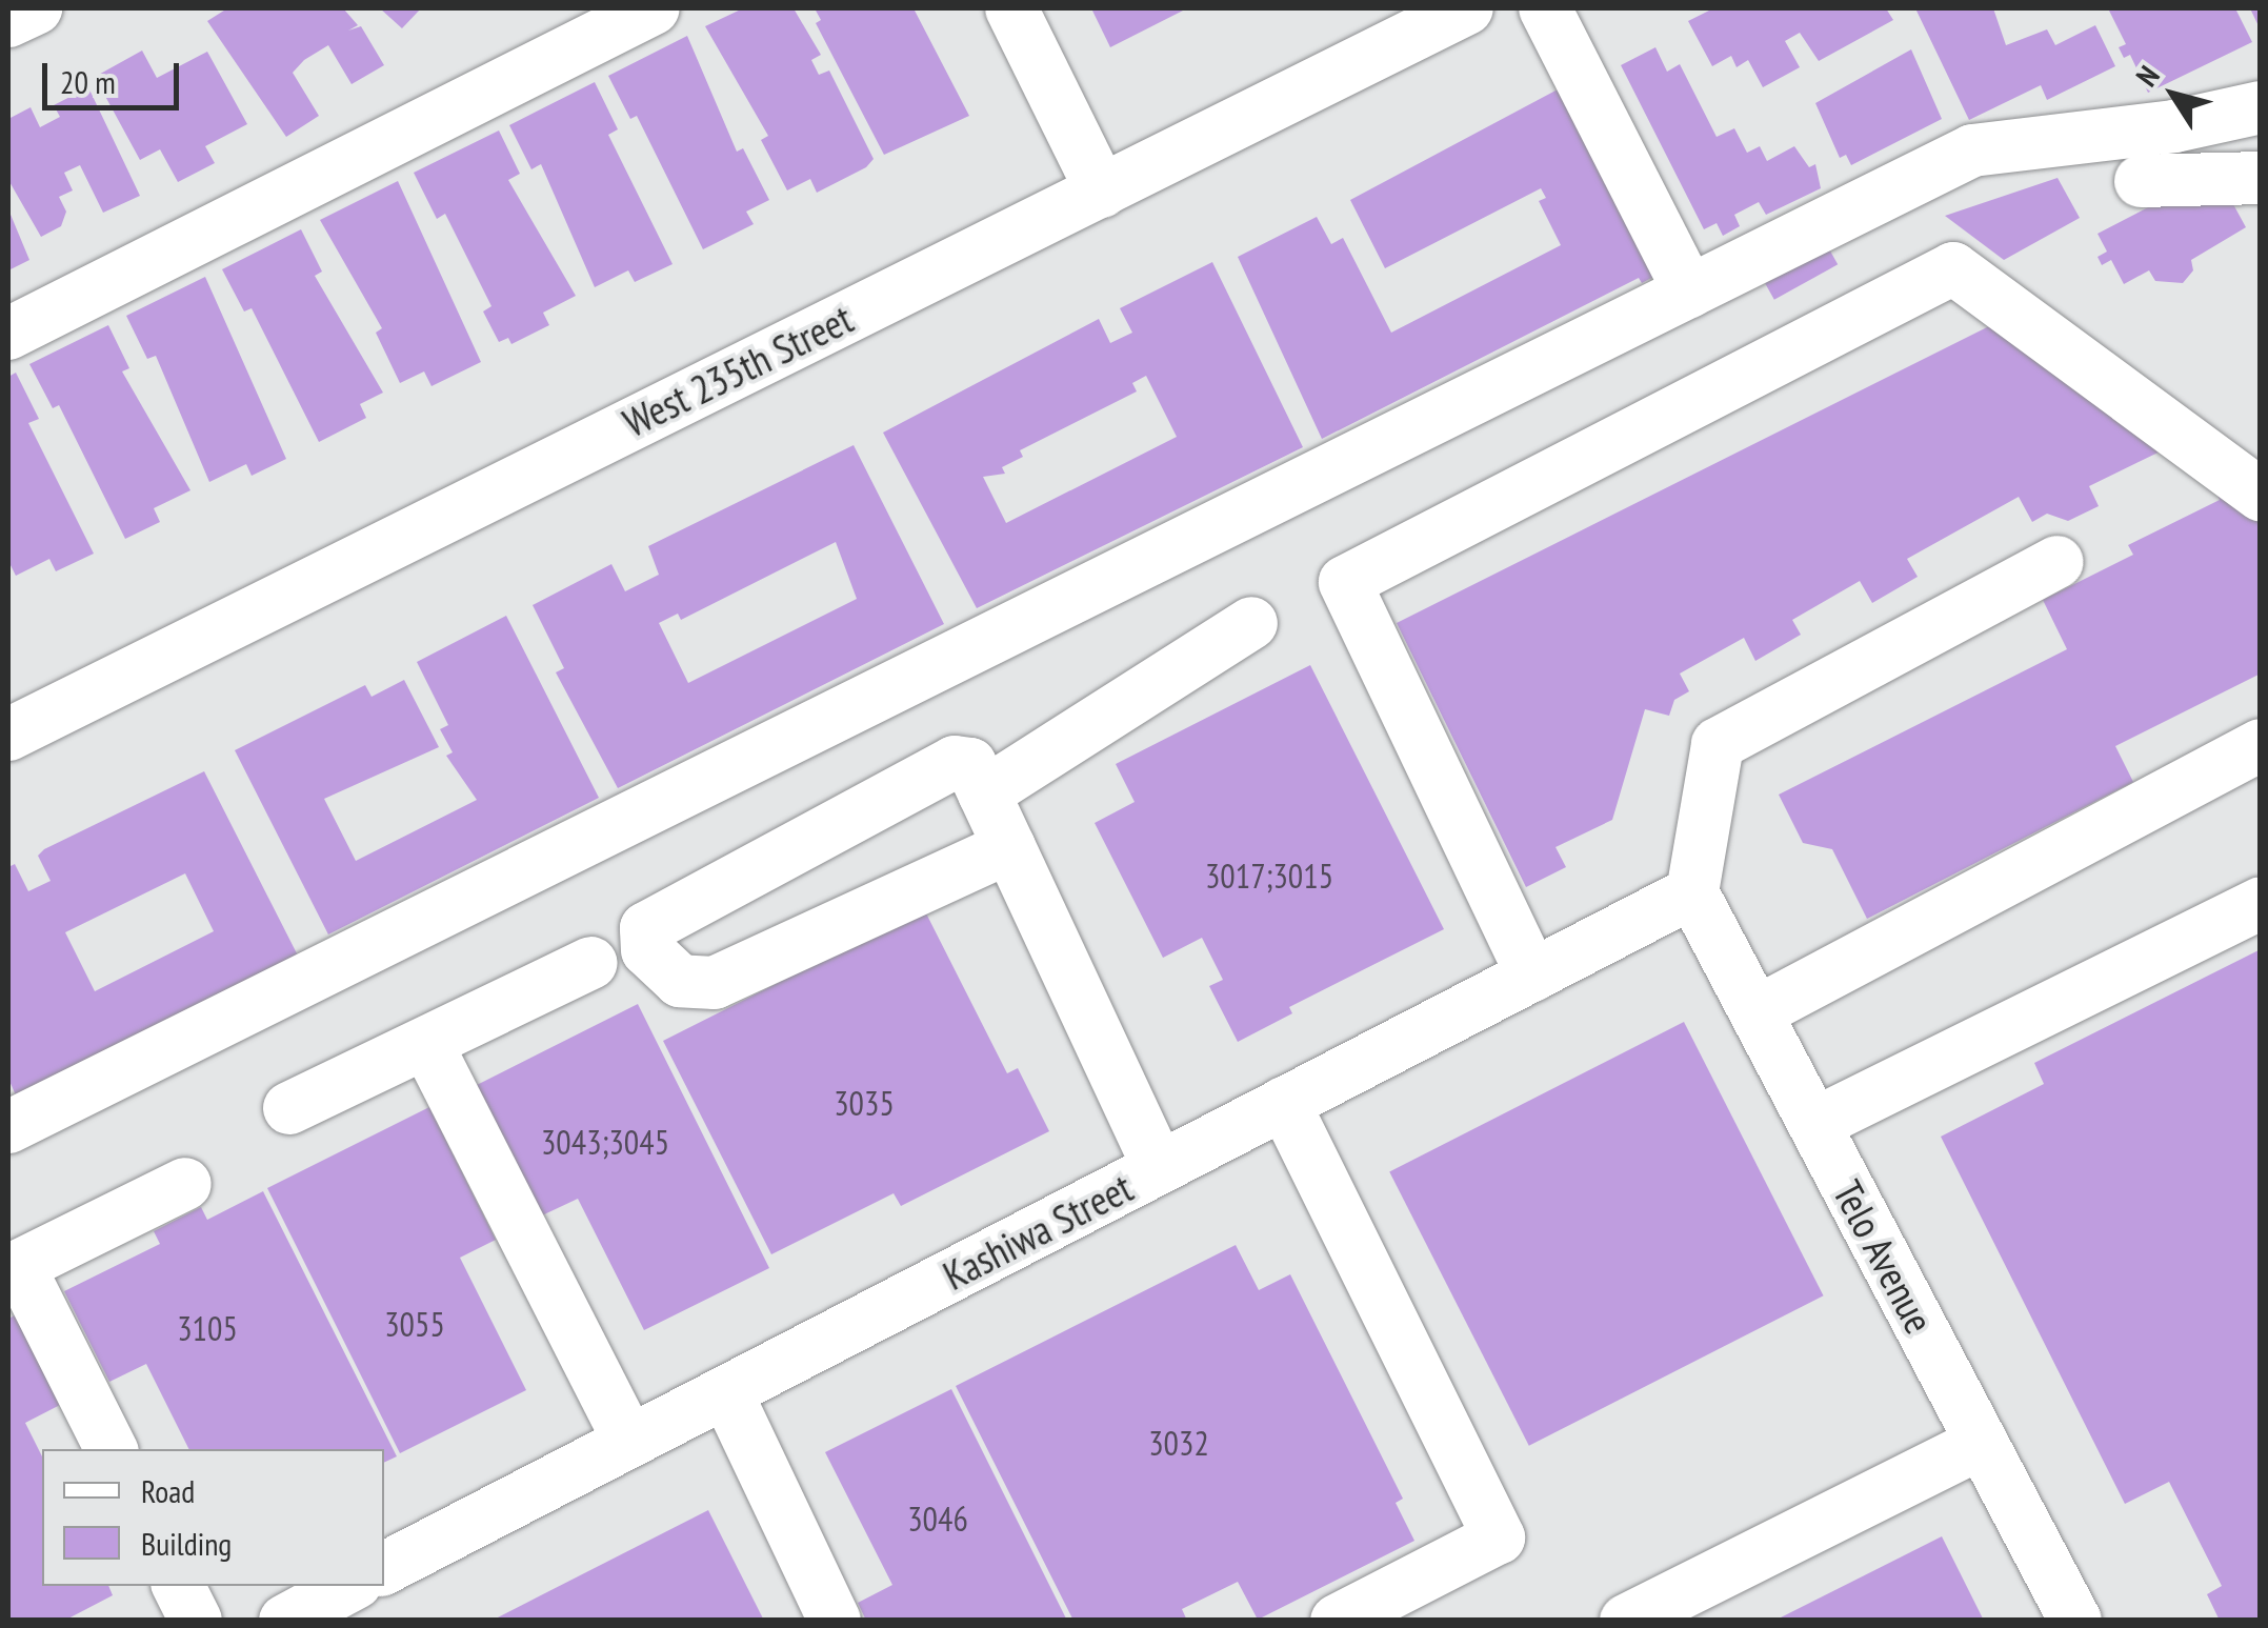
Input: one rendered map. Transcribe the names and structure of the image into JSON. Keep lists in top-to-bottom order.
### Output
{
  "streets": {
    "street": ["West 235th Street", "Kashiwa Street", "Telo Avenue"]
  },
  "crossings": [
    ["Kashiwa Street", "Telo Avenue"]
  ],
  "house_numbers": [
    "3017;3015",
    "3035",
    "3043;3045",
    "3055",
    "3105",
    "3032",
    "3046"
  ],
  "legend": ["Road", "Building"],
  "scale_bar": "20 m",
  "north": "top left"
}
